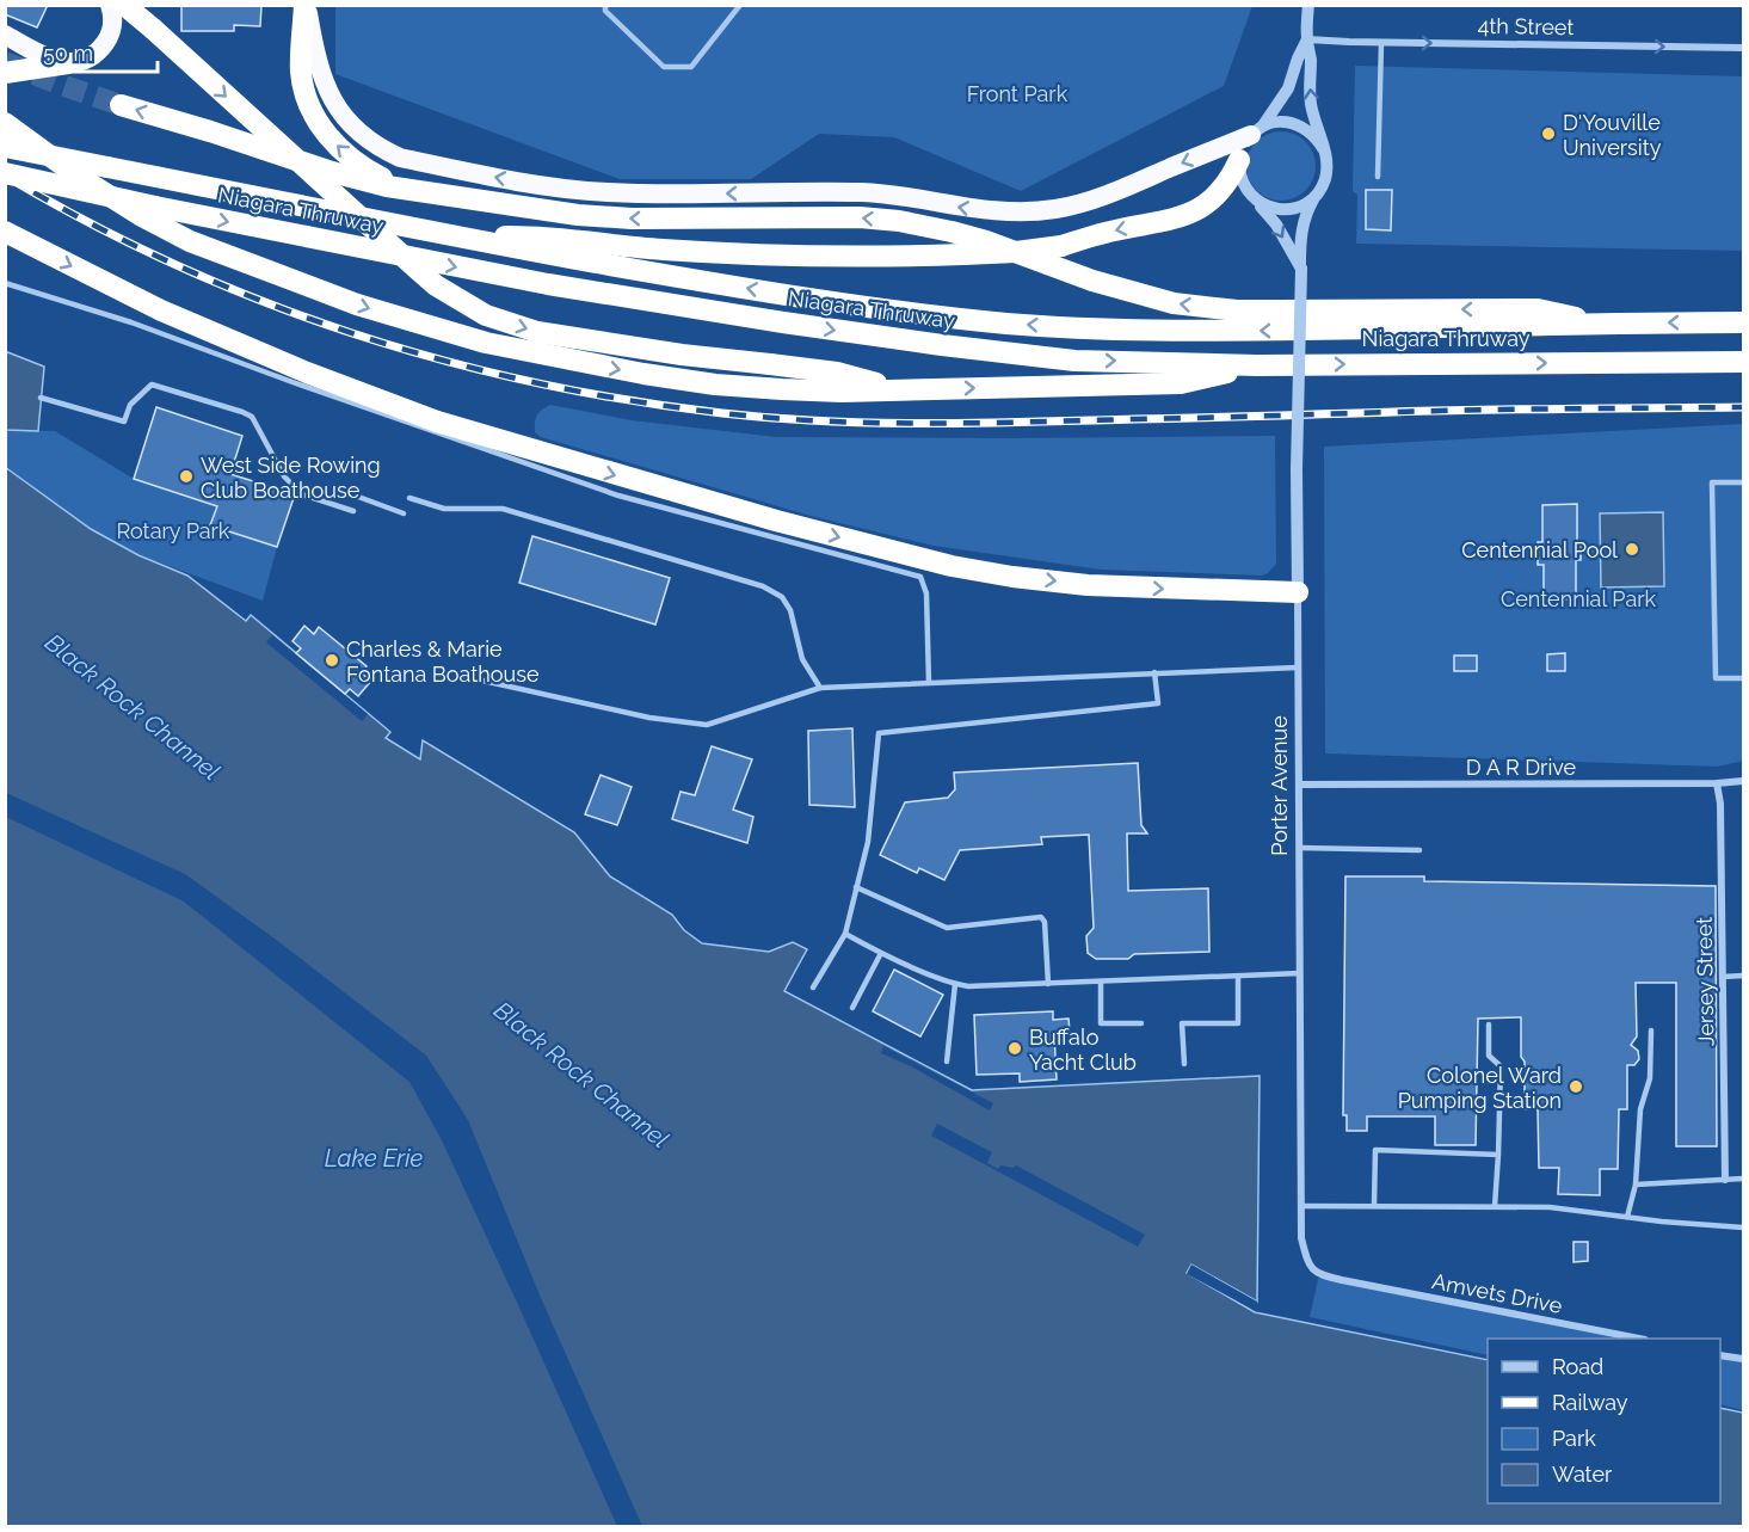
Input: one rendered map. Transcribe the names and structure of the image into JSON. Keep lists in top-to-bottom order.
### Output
{
  "streets": {
    "highway": ["Niagara Thruway"],
    "street": [
      "4th Street",
      "D A R Drive",
      "Porter Avenue",
      "Jersey Street",
      "Amvets Drive"
    ]
  },
  "crossings": [
    ["4th Street", "Porter Avenue"],
    ["D A R Drive", "Porter Avenue"],
    ["D A R Drive", "Jersey Street"],
    ["Porter Avenue", "Amvets Drive"]
  ],
  "one_way": ["4th Street"],
  "water": ["Black Rock Channel", "Lake Erie"],
  "parks": ["Front Park", "Rotary Park", "Centennial Park"],
  "places": [
    "D'Youville University",
    "West Side Rowing Club Boathouse",
    "Centennial Pool",
    "Charles & Marie Fontana Boathouse",
    "Buffalo Yacht Club",
    "Colonel Ward Pumping Station"
  ],
  "legend": [
    "Road",
    "Railway",
    "Park",
    "Water"
  ],
  "scale_bar": "50 m"
}
